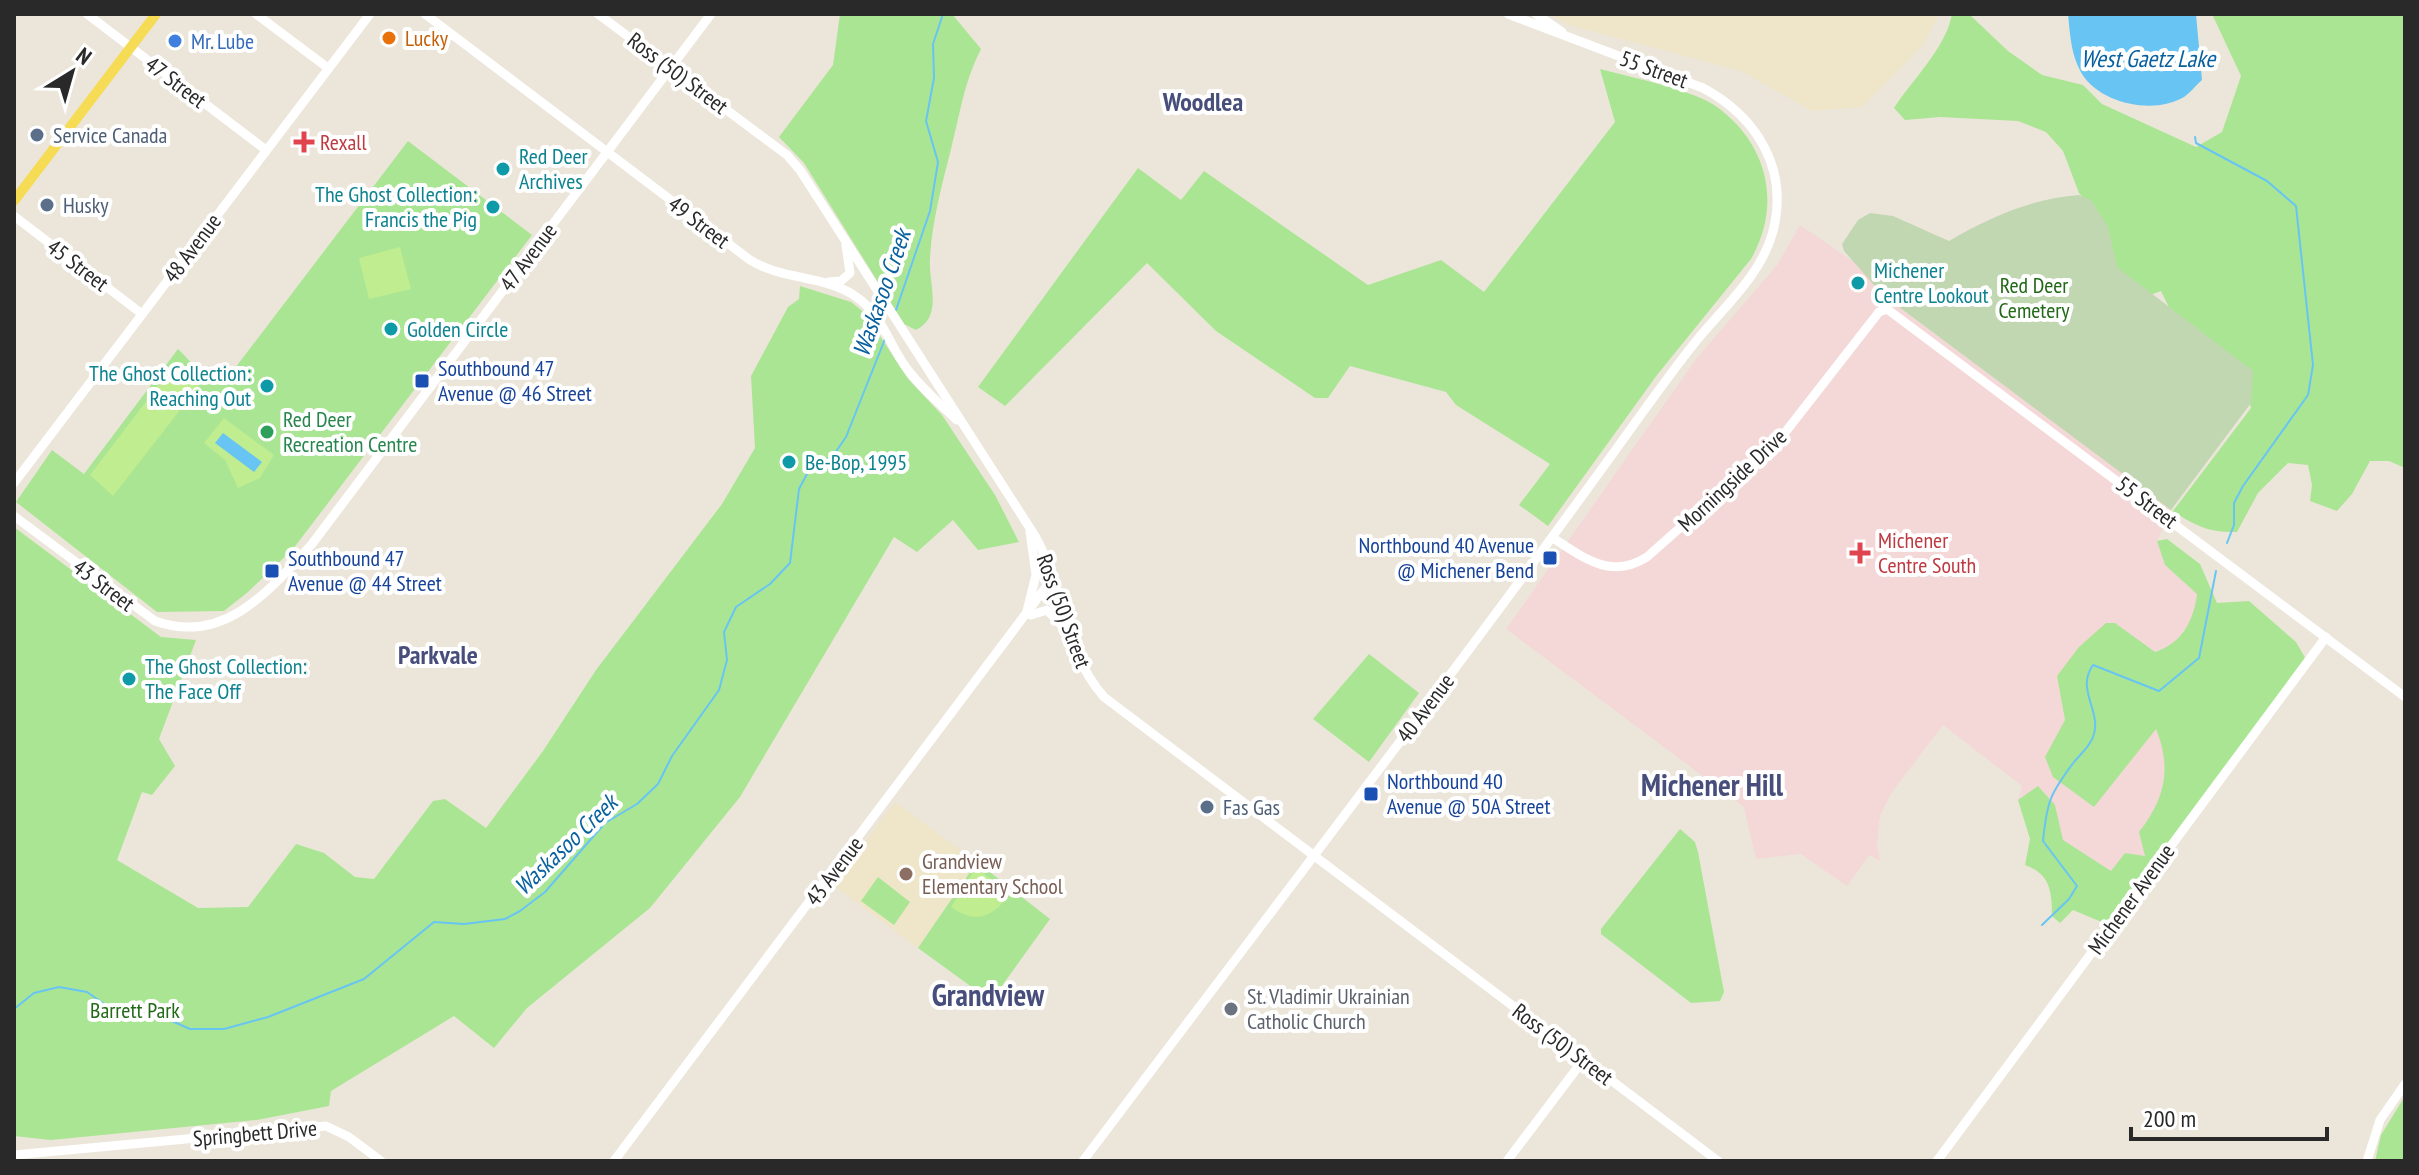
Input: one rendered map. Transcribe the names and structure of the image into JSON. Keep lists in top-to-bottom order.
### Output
{
  "streets": {
    "street": [
      "55 Street",
      "Ross (50) Street",
      "47 Street",
      "49 Street",
      "48 Avenue",
      "47 Avenue",
      "45 Street",
      "Morningside Drive",
      "43 Street",
      "40 Avenue",
      "43 Avenue",
      "Michener Avenue",
      "Springbett Drive"
    ]
  },
  "crossings": [
    ["55 Street", "Morningside Drive"],
    ["55 Street", "40 Avenue"],
    ["55 Street", "Michener Avenue"],
    ["Ross (50) Street", "49 Street"],
    ["Ross (50) Street", "47 Avenue"],
    ["Ross (50) Street", "40 Avenue"],
    ["Ross (50) Street", "43 Avenue"],
    ["47 Street", "48 Avenue"],
    ["49 Street", "47 Avenue"],
    ["48 Avenue", "45 Street"],
    ["47 Avenue", "43 Street"],
    ["Morningside Drive", "40 Avenue"]
  ],
  "districts": [
    "Woodlea",
    "Parkvale",
    "Michener Hill",
    "Grandview"
  ],
  "water": ["West Gaetz Lake", "Waskasoo Creek"],
  "parks": ["Red Deer Cemetery", "Barrett Park"],
  "places": {
    "other": [
      "Lucky",
      "Mr. Lube",
      "Service Canada",
      "Red Deer Archives",
      "Husky",
      "The Ghost Collection: Francis the Pig",
      "Michener Centre Lookout",
      "Golden Circle",
      "The Ghost Collection: Reaching Out",
      "Red Deer Recreation Centre",
      "Be-Bop, 1995",
      "The Ghost Collection: The Face Off",
      "Fas Gas",
      "Grandview Elementary School",
      "St. Vladimir Ukrainian Catholic Church"
    ],
    "health": ["Rexall", "Michener Centre South"],
    "transit": [
      "Southbound 47 Avenue @ 46 Street",
      "Northbound 40 Avenue @ Michener Bend",
      "Southbound 47 Avenue @ 44 Street",
      "Northbound 40 Avenue @ 50A Street"
    ]
  },
  "scale_bar": "200 m",
  "north": "top right"
}
